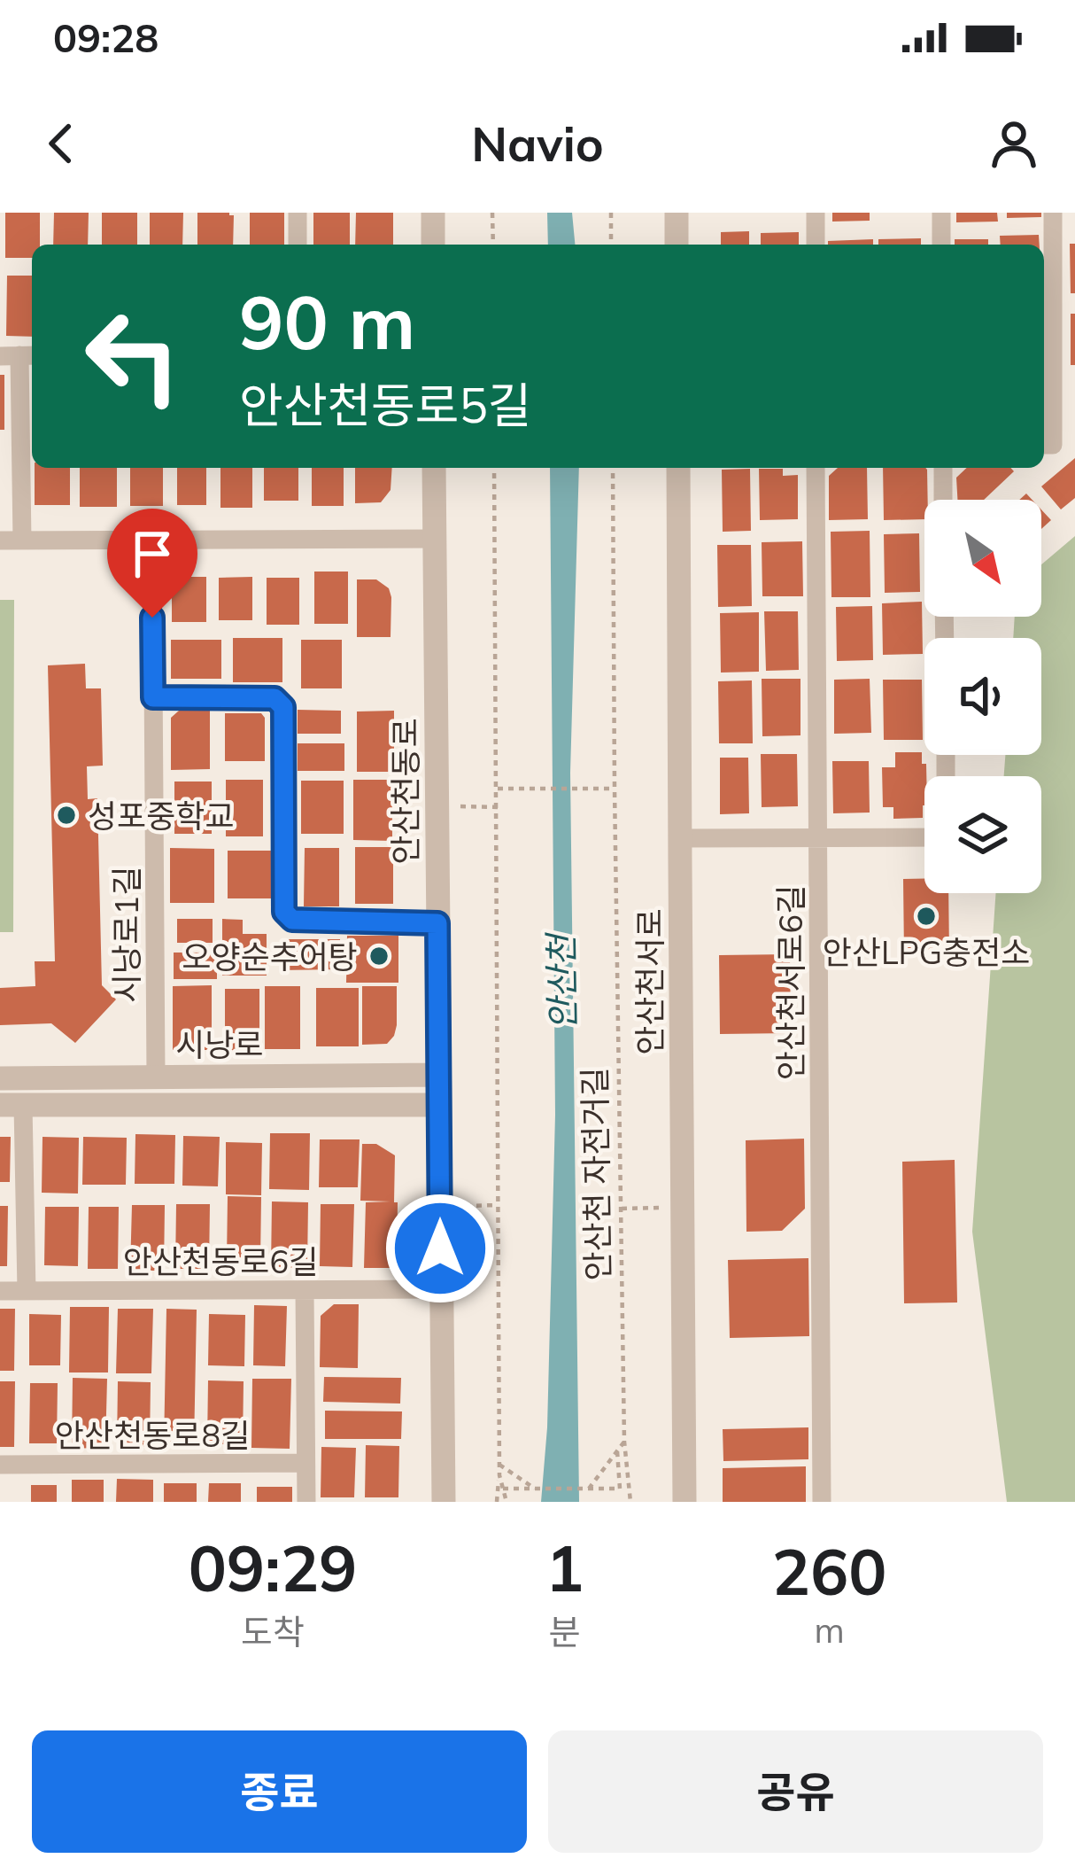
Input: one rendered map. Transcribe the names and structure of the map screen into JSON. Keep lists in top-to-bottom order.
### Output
{
  "streets": {
    "street": [
      "안산천동로",
      "시낭로1길",
      "안산천서로",
      "안산천서로6길",
      "시낭로",
      "안산천동로6길",
      "안산천동로8길"
    ],
    "path": ["안산천 자전거길"]
  },
  "crossings": [
    ["안산천동로", "시낭로"],
    ["안산천동로", "안산천동로6길"],
    ["시낭로1길", "시낭로"]
  ],
  "water": ["안산천"],
  "places": ["성포중학교", "안산LPG충전소", "오양순추어탕"],
  "north": "bottom right",
  "page": {
    "status": "09:28",
    "header": "Navio",
    "turn": ["90 m", "안산천동로5길"],
    "eta": [
      "09:29",
      "도착",
      "1",
      "분",
      "260",
      "m"
    ],
    "buttons": ["종료", "공유"]
  }
}
